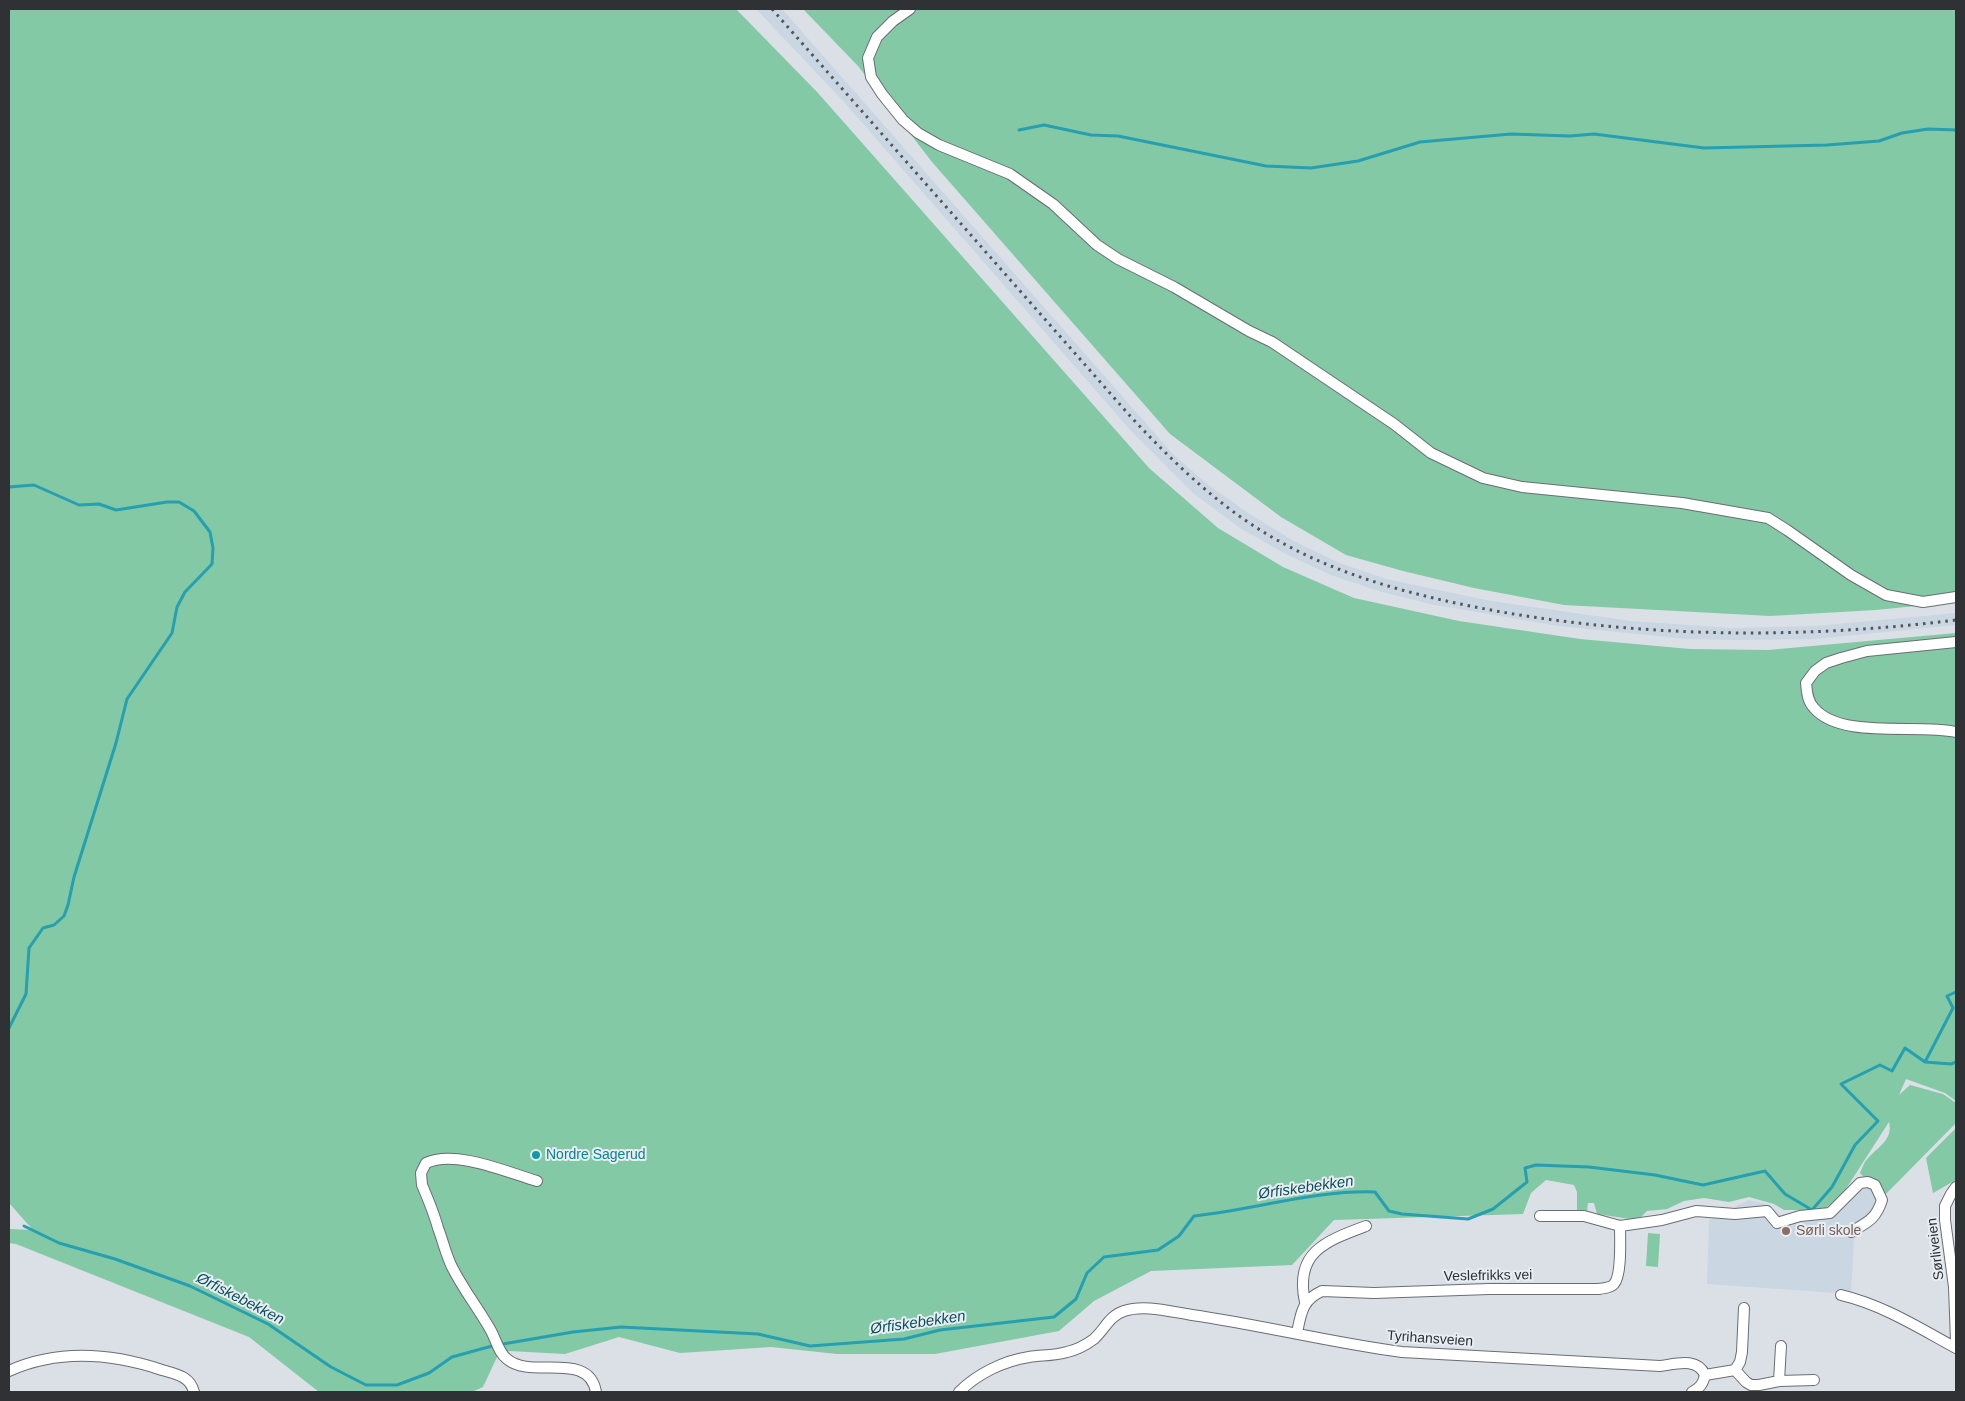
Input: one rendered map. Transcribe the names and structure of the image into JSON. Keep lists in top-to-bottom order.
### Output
{
  "streets": {
    "street": ["Sørliveien", "Veslefrikks vei", "Tyrihansveien"]
  },
  "water": ["Ørfiskebekken"],
  "places": ["Nordre Sagerud", "Sørli skole"]
}
